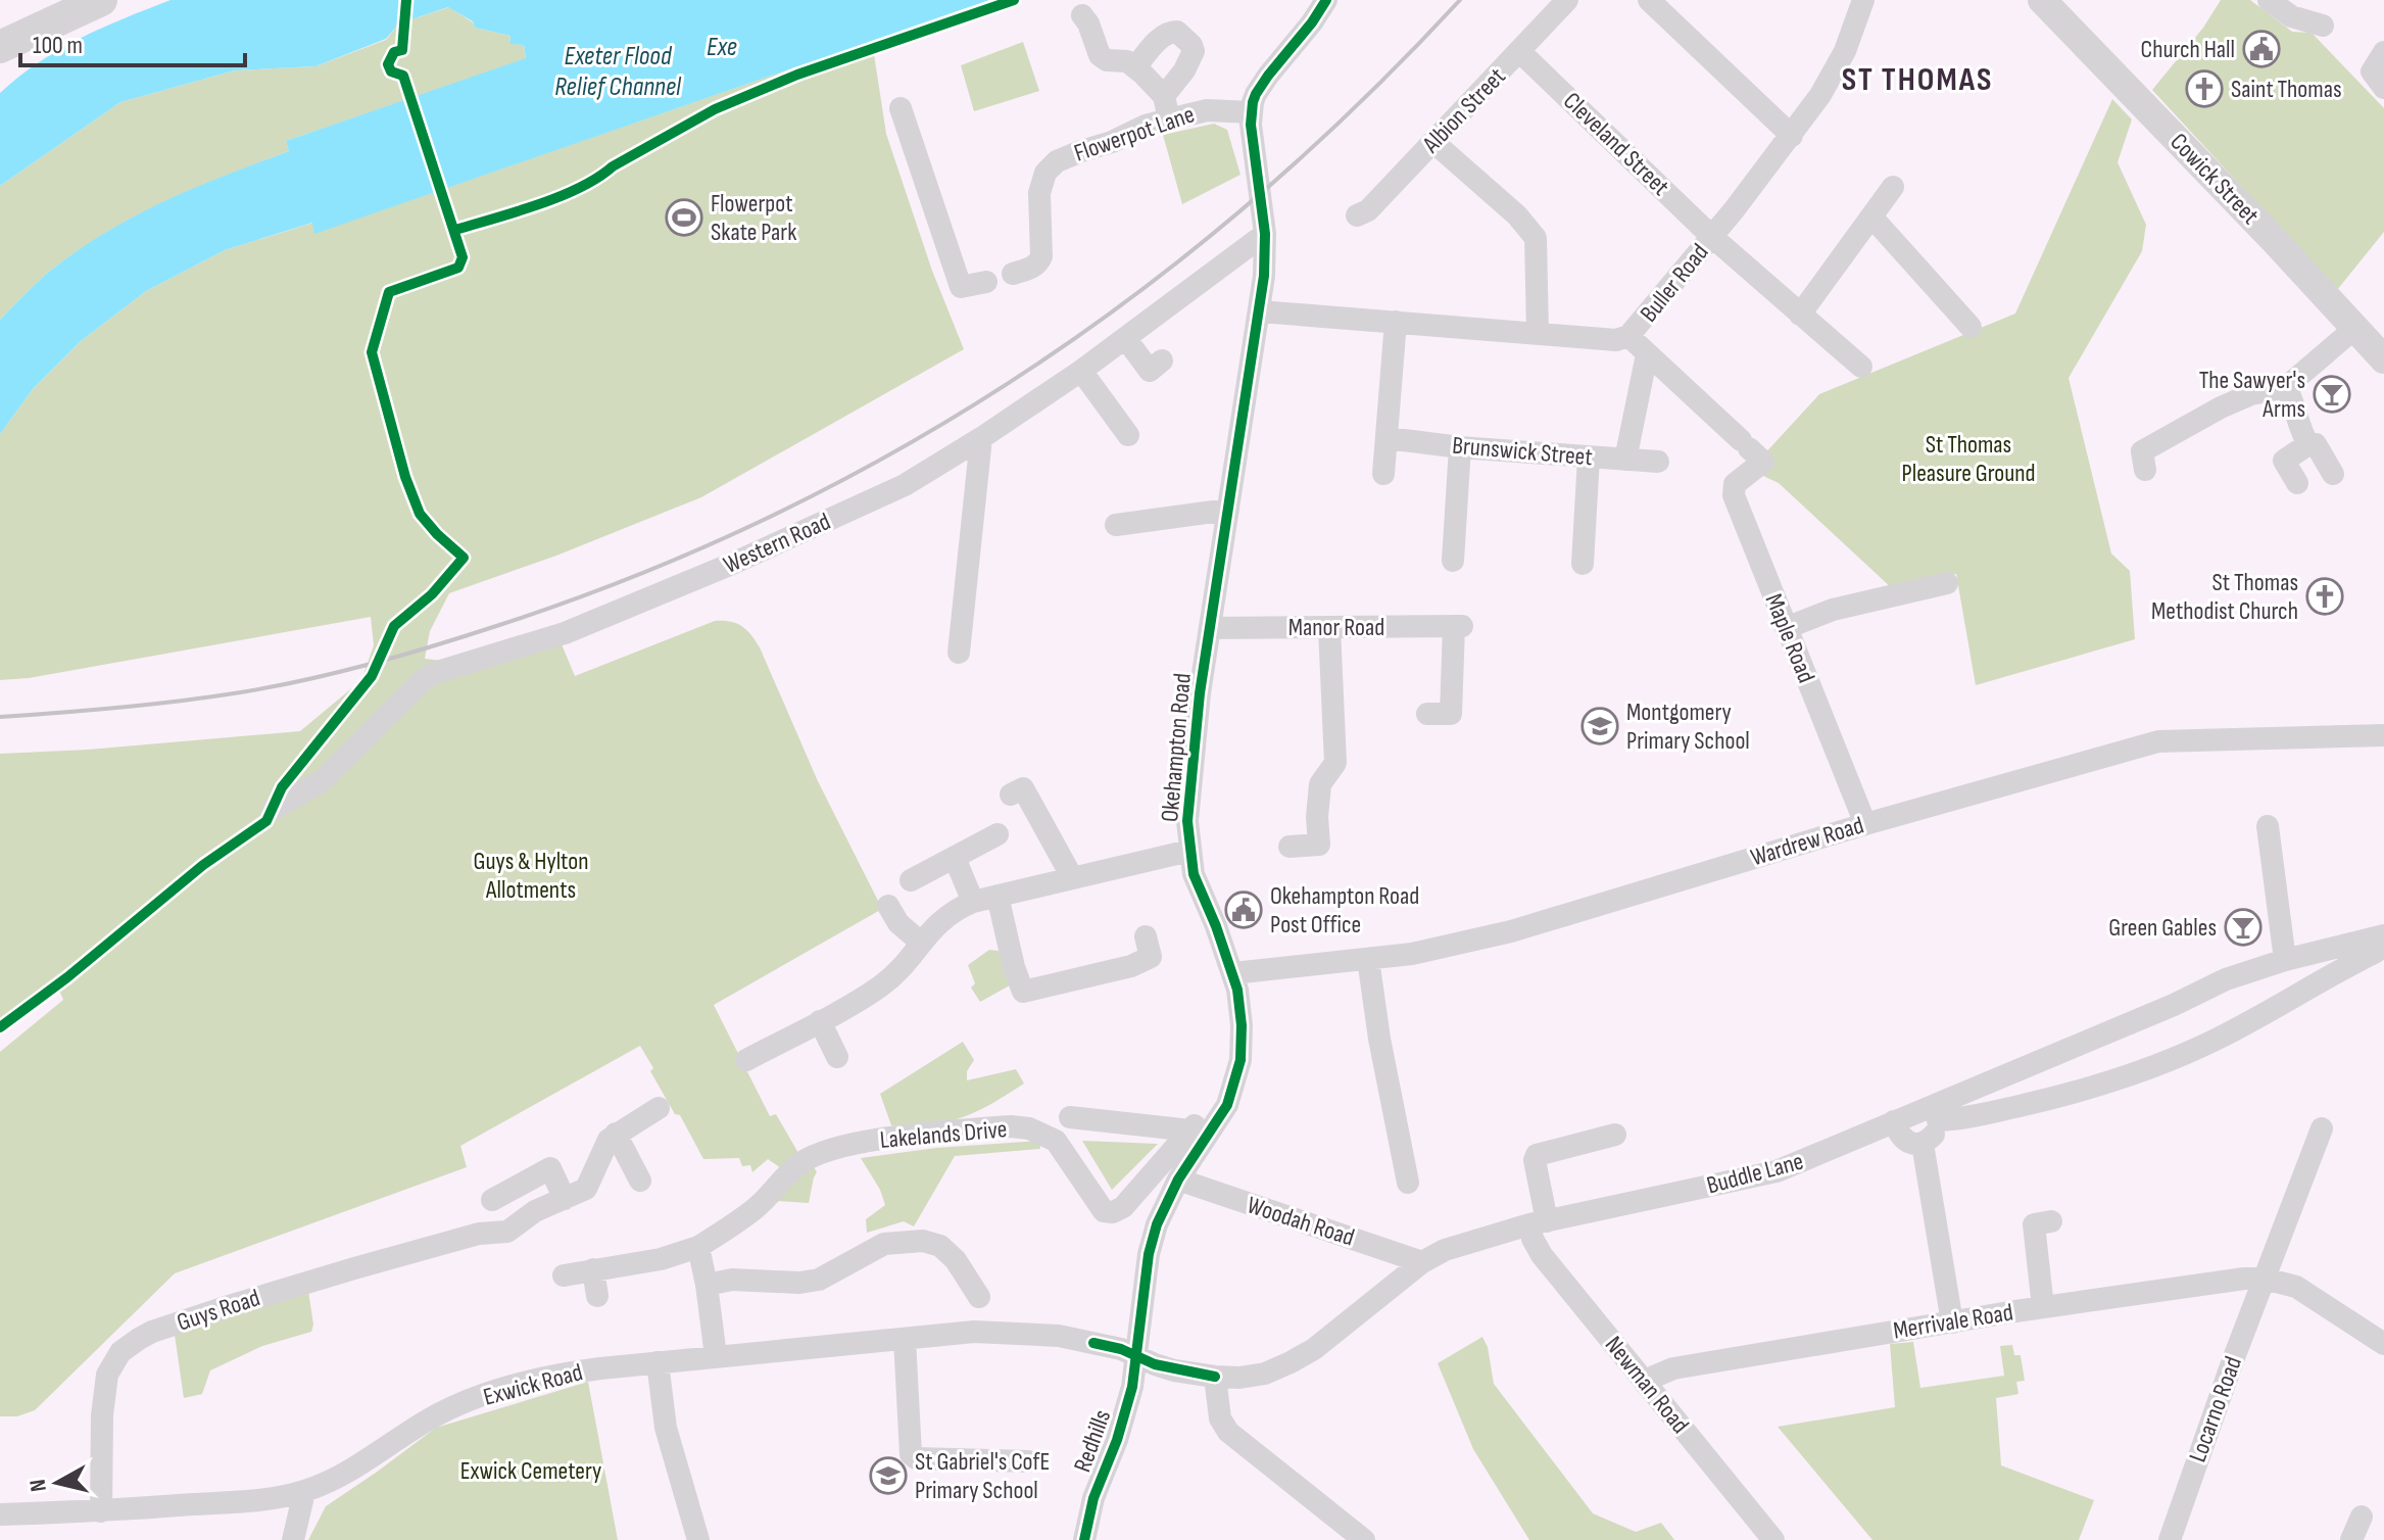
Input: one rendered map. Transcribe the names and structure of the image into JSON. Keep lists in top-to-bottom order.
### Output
{
  "streets": {
    "main road": ["Cowick Street"],
    "street": [
      "Albion Street",
      "Flowerpot Lane",
      "Cleveland Street",
      "Buller Road",
      "Brunswick Street",
      "Western Road",
      "Manor Road",
      "Maple Road",
      "Okehampton Road",
      "Wardrew Road",
      "Lakelands Drive",
      "Buddle Lane",
      "Woodah Road",
      "Guys Road",
      "Merrivale Road",
      "Exwick Road",
      "Newman Road",
      "Locarno Road",
      "Redhills"
    ]
  },
  "crossings": [
    ["Albion Street", "Cleveland Street"],
    ["Flowerpot Lane", "Okehampton Road"],
    ["Cleveland Street", "Buller Road"],
    ["Buller Road", "Okehampton Road"],
    ["Western Road", "Okehampton Road"],
    ["Manor Road", "Okehampton Road"],
    ["Maple Road", "Wardrew Road"],
    ["Okehampton Road", "Wardrew Road"],
    ["Okehampton Road", "Buddle Lane"],
    ["Okehampton Road", "Woodah Road"],
    ["Okehampton Road", "Exwick Road"],
    ["Okehampton Road", "Redhills"],
    ["Buddle Lane", "Woodah Road"],
    ["Buddle Lane", "Exwick Road"],
    ["Buddle Lane", "Newman Road"],
    ["Buddle Lane", "Redhills"],
    ["Guys Road", "Exwick Road"],
    ["Merrivale Road", "Newman Road"],
    ["Merrivale Road", "Locarno Road"],
    ["Exwick Road", "Redhills"]
  ],
  "districts": ["ST THOMAS"],
  "water": ["Exe", "Exeter Flood Relief Channel"],
  "parks": ["St Thomas Pleasure Ground", "Guys & Hylton Allotments", "Exwick Cemetery"],
  "places": {
    "public building": ["Church Hall", "Okehampton Road Post Office"],
    "church": ["Saint Thomas", "St Thomas Methodist Church"],
    "sports": ["Flowerpot Skate Park"],
    "bar": ["The Sawyer's Arms", "Green Gables"],
    "school or university": ["Montgomery Primary School", "St Gabriel's CofE Primary School"]
  },
  "scale_bar": "100 m",
  "north": "left"
}
